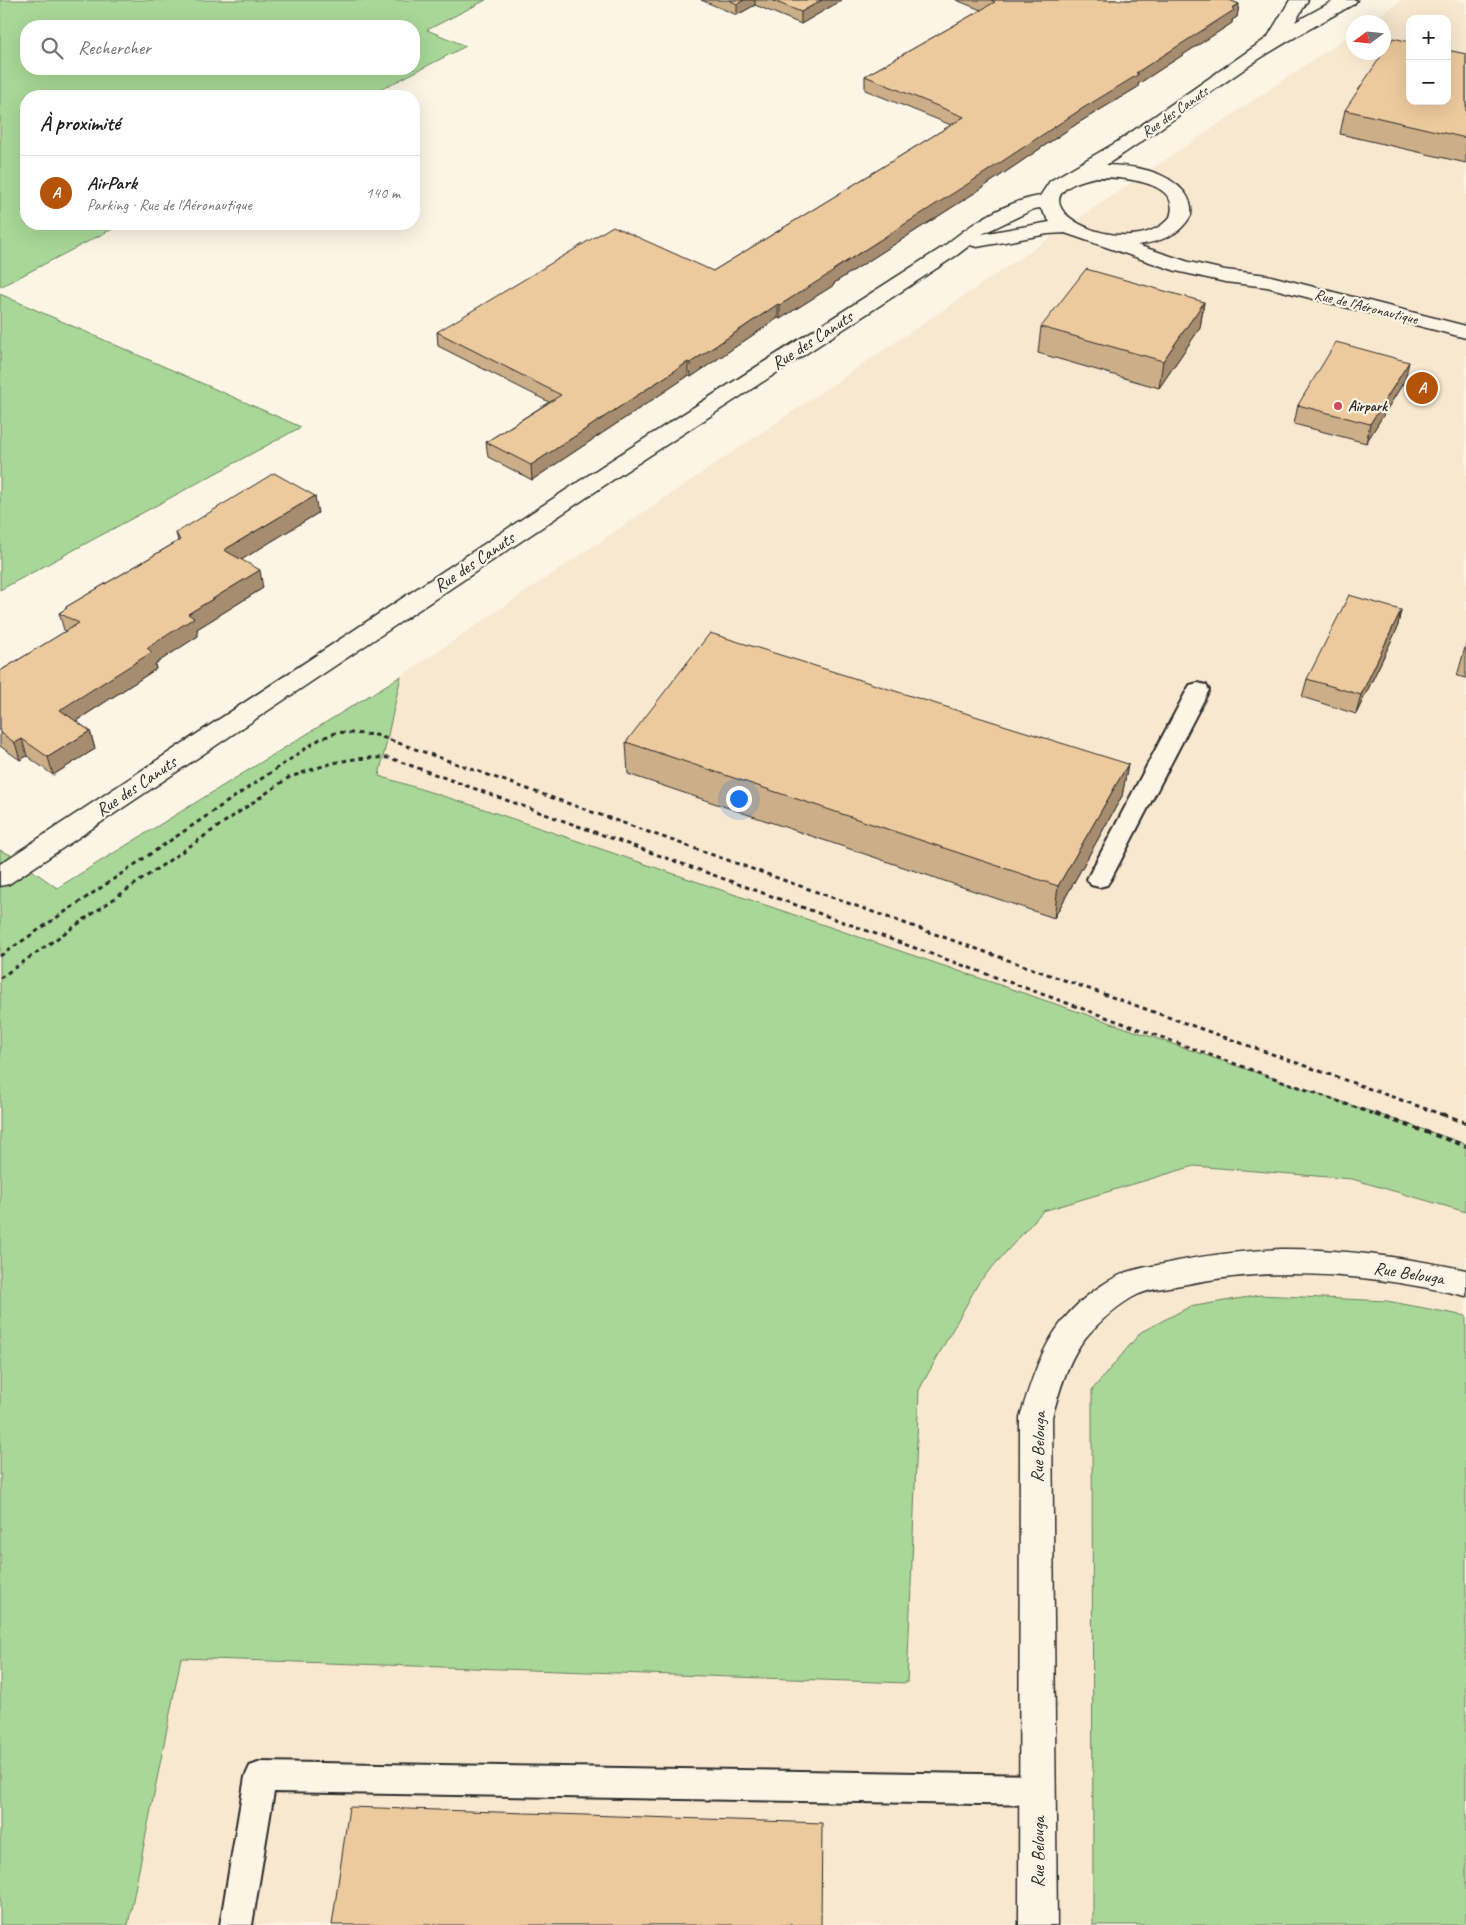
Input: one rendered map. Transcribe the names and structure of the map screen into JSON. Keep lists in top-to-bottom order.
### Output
{
  "streets": {
    "street": ["Rue des Canuts", "Rue de l'Aéronautique", "Rue Belouga"]
  },
  "places": ["Airpark"],
  "north": "left",
  "page": {
    "map_buttons": ["+", "−"],
    "search": "Rechercher",
    "heading": "À proximité",
    "list": [
      {
        "mark": "A",
        "name": "AirPark",
        "note": "Parking · Rue de l'Aéronautique",
        "value": "140 m"
      }
    ],
    "pins": "A"
  }
}
